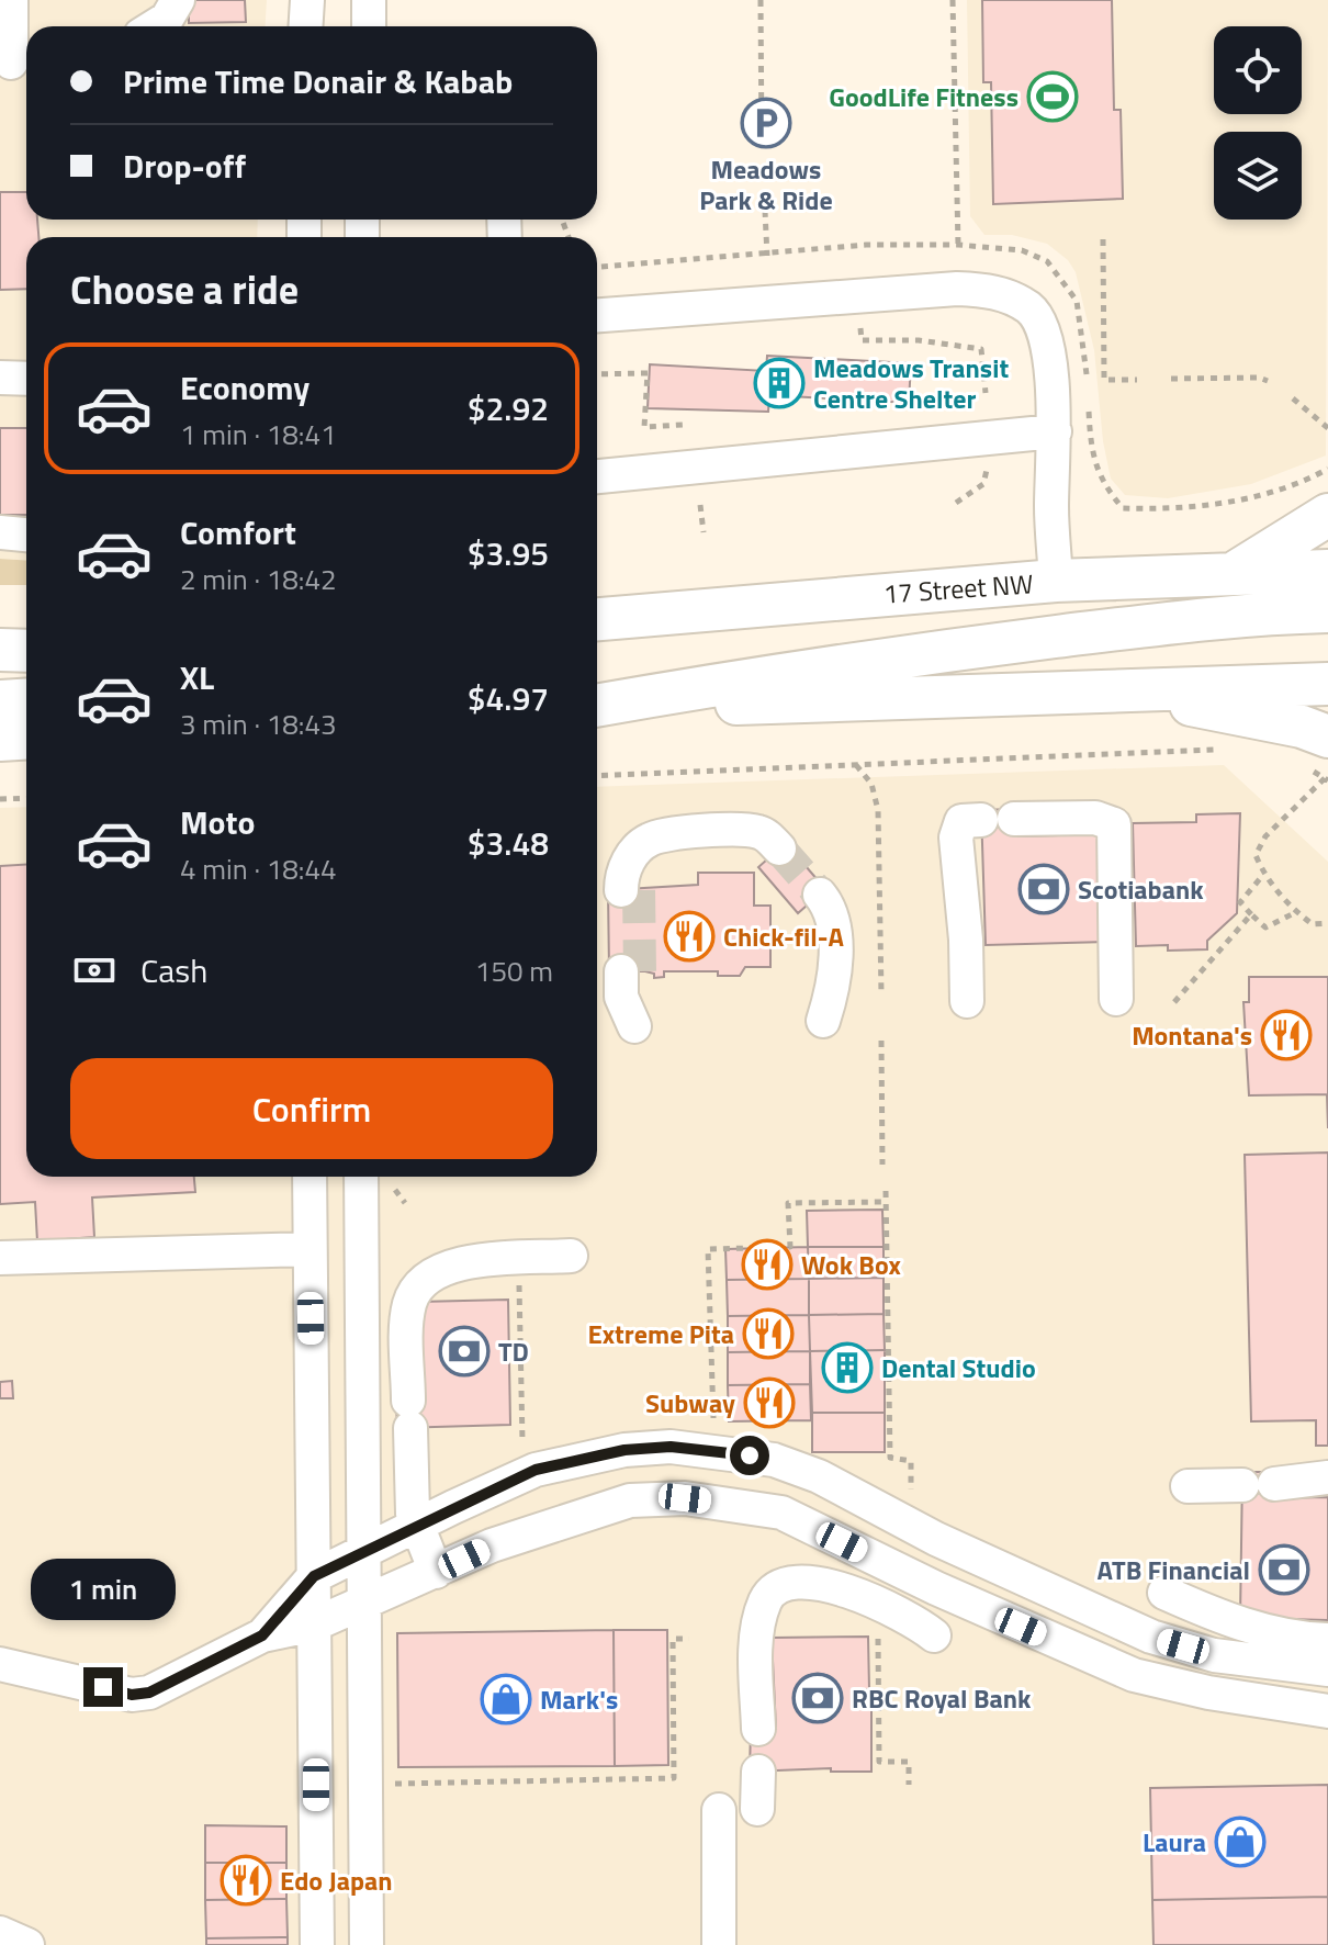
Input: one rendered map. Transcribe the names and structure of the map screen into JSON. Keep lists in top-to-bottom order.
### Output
{
  "streets": {
    "main road": ["17 Street NW"]
  },
  "places": {
    "sports": ["GoodLife Fitness"],
    "parking": ["Meadows Park & Ride"],
    "building": ["Meadows Transit Centre Shelter", "Dental Studio"],
    "bank": [
      "Scotiabank",
      "TD",
      "ATB Financial",
      "RBC Royal Bank"
    ],
    "restaurant": [
      "Chick-fil-A",
      "Montana's",
      "Wok Box",
      "Extreme Pita",
      "Subway",
      "Edo Japan"
    ],
    "shop": ["Mark's", "Laura"]
  },
  "page": {
    "banner": ["Prime Time Donair & Kabab", "Drop-off"],
    "heading": "Choose a ride",
    "list": [
      {
        "name": "Economy",
        "note": "1 min · 18:41",
        "value": "$2.92"
      },
      {
        "name": "Comfort",
        "note": "2 min · 18:42",
        "value": "$3.95"
      },
      {
        "name": "XL",
        "note": "3 min · 18:43",
        "value": "$4.97"
      },
      {
        "name": "Moto",
        "note": "4 min · 18:44",
        "value": "$3.48"
      }
    ],
    "pay": ["Cash", "150 m"],
    "buttons": "Confirm",
    "bubble": "1 min"
  }
}
